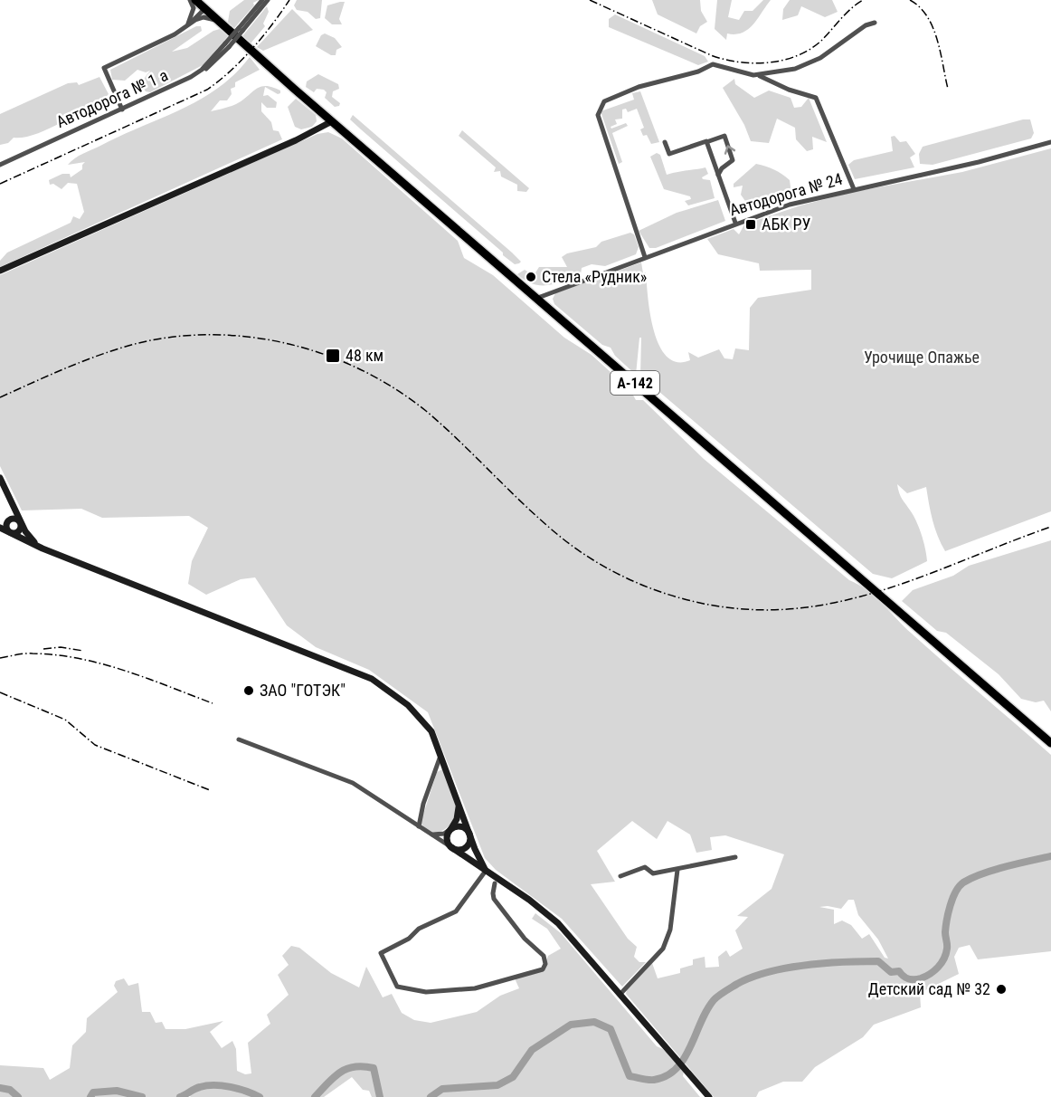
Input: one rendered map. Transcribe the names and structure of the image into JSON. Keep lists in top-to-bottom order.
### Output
{
  "streets": {
    "highway": ["А-142"],
    "street": ["Автодорога № 1 а", "Автодорога № 24"]
  },
  "crossings": [
    ["Автодорога № 24", "А-142"]
  ],
  "parks": ["Урочище Опажье"],
  "places": {
    "transit": ["АБК РУ", "48 км"],
    "other": ["Стела «Рудник»", "ЗАО \"ГОТЭК\"", "Детский сад № 32"]
  }
}
